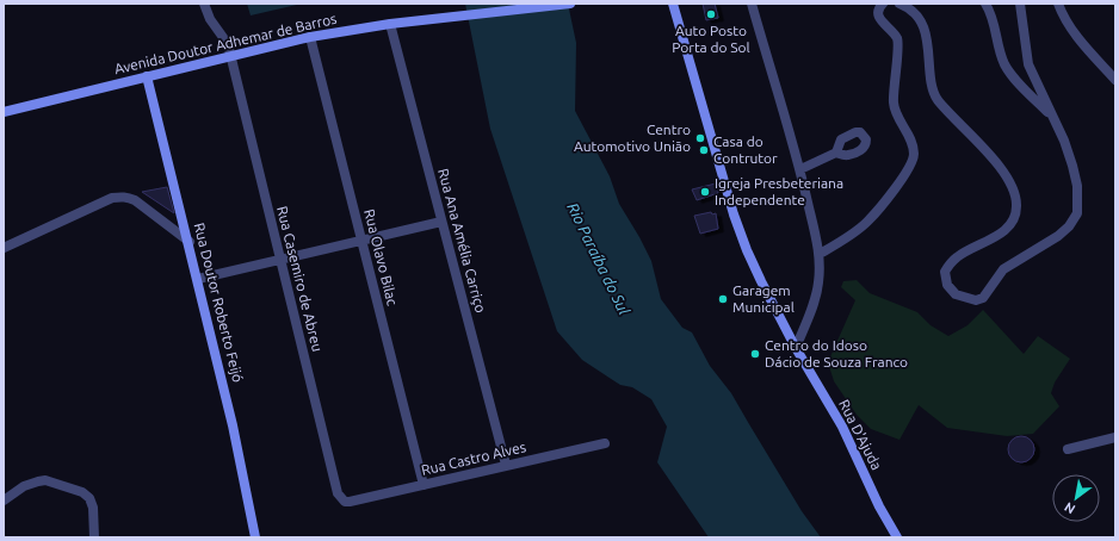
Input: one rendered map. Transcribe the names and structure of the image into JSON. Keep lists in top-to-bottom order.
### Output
{
  "streets": {
    "main road": ["Avenida Doutor Adhemar de Barros", "Rua Doutor Roberto Feijó", "Rua D'Ajuda"],
    "street": [
      "Rua Ana Amélia Carriço",
      "Rua Olavo Bilac",
      "Rua Casemiro de Abreu",
      "Rua Castro Alves"
    ]
  },
  "crossings": [
    ["Avenida Doutor Adhemar de Barros", "Rua Ana Amélia Carriço"],
    ["Avenida Doutor Adhemar de Barros", "Rua Olavo Bilac"],
    ["Avenida Doutor Adhemar de Barros", "Rua Casemiro de Abreu"],
    ["Avenida Doutor Adhemar de Barros", "Rua Doutor Roberto Feijó"],
    ["Rua Ana Amélia Carriço", "Rua Castro Alves"],
    ["Rua Olavo Bilac", "Rua Castro Alves"],
    ["Rua Casemiro de Abreu", "Rua Castro Alves"]
  ],
  "water": ["Rio Paraíba do Sul"],
  "places": [
    "Auto Posto Porta do Sol",
    "Centro Automotivo União",
    "Casa do Contrutor",
    "Igreja Presbeteriana Independente",
    "Garagem Municipal",
    "Centro do Idoso Dácio de Souza Franco"
  ],
  "north": "bottom left"
}
